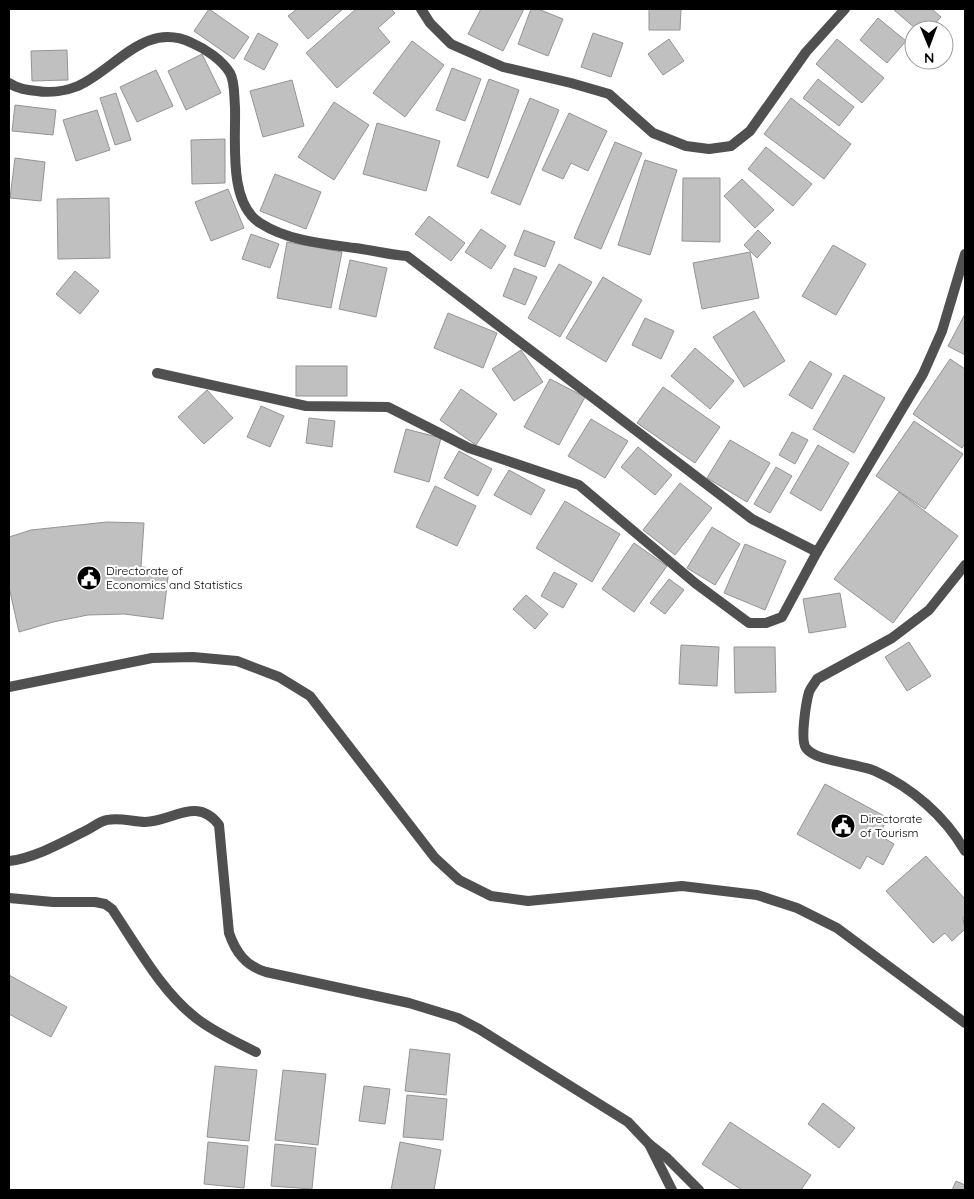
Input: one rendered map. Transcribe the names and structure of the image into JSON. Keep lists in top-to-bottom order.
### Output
{
  "places": {
    "public building": ["Directorate of Economics and Statistics", "Directorate of Tourism"]
  },
  "north": "bottom"
}
